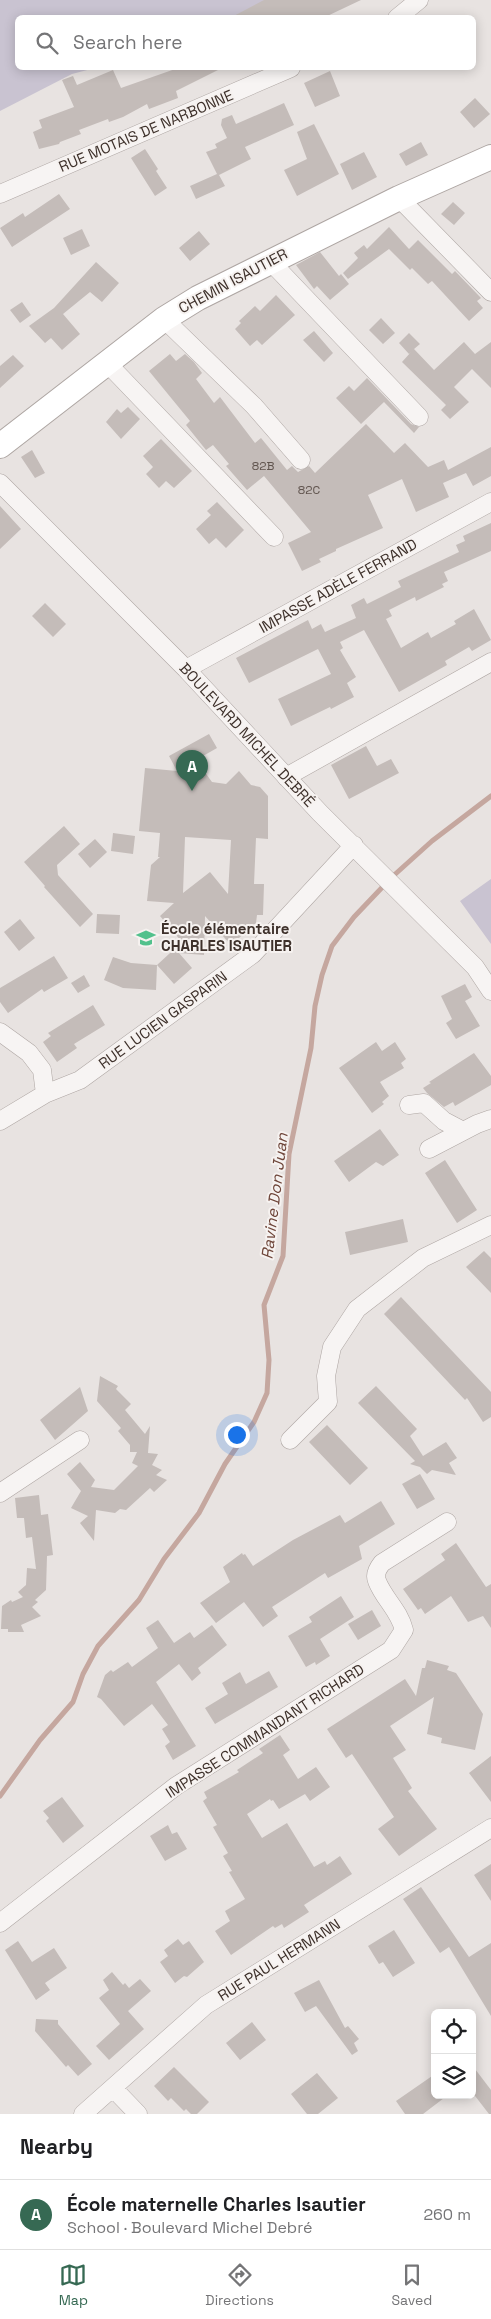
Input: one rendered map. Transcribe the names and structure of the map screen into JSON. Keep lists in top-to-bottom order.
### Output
{
  "streets": {
    "main road": ["CHEMIN ISAUTIER"],
    "street": [
      "RUE MOTAIS DE NARBONNE",
      "IMPASSE ADÈLE FERRAND",
      "BOULEVARD MICHEL DEBRÉ",
      "RUE LUCIEN GASPARIN",
      "IMPASSE COMMANDANT RICHARD",
      "RUE PAUL HERMANN"
    ]
  },
  "crossings": [
    ["IMPASSE ADÈLE FERRAND", "BOULEVARD MICHEL DEBRÉ"],
    ["BOULEVARD MICHEL DEBRÉ", "RUE LUCIEN GASPARIN"]
  ],
  "water": ["Ravine Don Juan"],
  "places": {
    "school or university": ["École élémentaire CHARLES ISAUTIER"]
  },
  "house_numbers": ["82B", "82C"],
  "page": {
    "search": "Search here",
    "pins": "A",
    "heading": "Nearby",
    "list": [
      {
        "mark": "A",
        "name": "École maternelle Charles Isautier",
        "note": "School · Boulevard Michel Debré",
        "value": "260 m"
      }
    ],
    "nav": ["Map", "Directions", "Saved"]
  }
}
